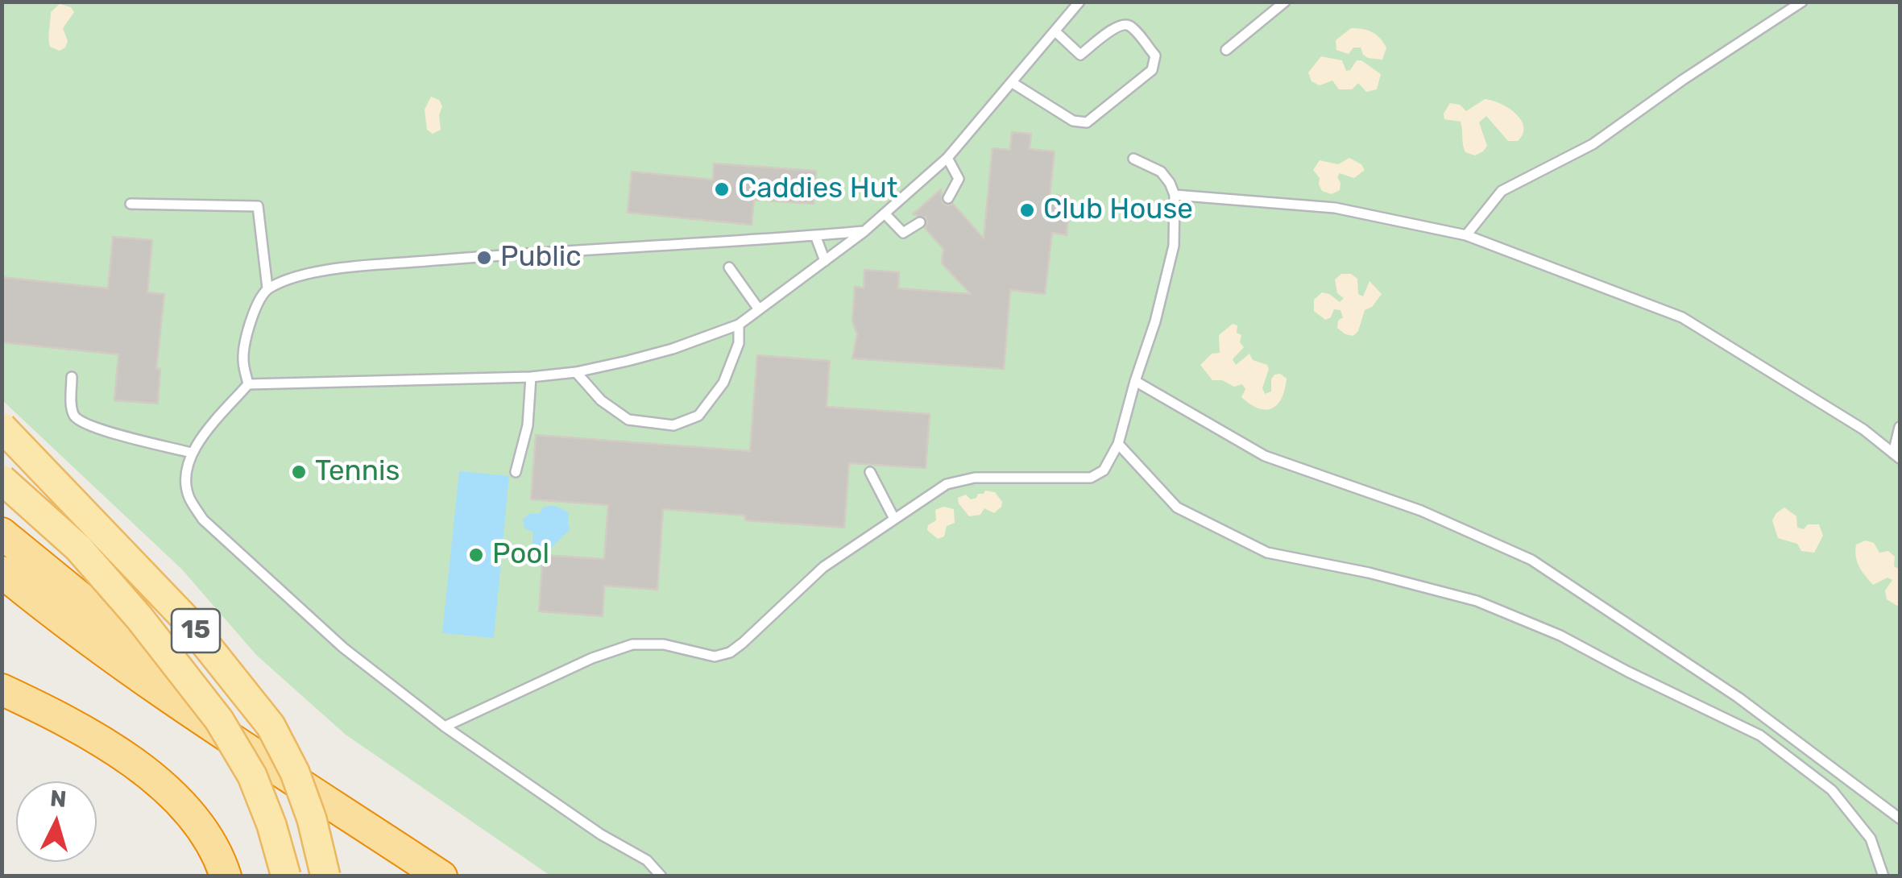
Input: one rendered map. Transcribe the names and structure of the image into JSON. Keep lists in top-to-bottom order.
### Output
{
  "streets": {
    "main road": ["15"]
  },
  "places": [
    "Caddies Hut",
    "Club House",
    "Public",
    "Tennis",
    "Pool"
  ],
  "north": "top"
}
